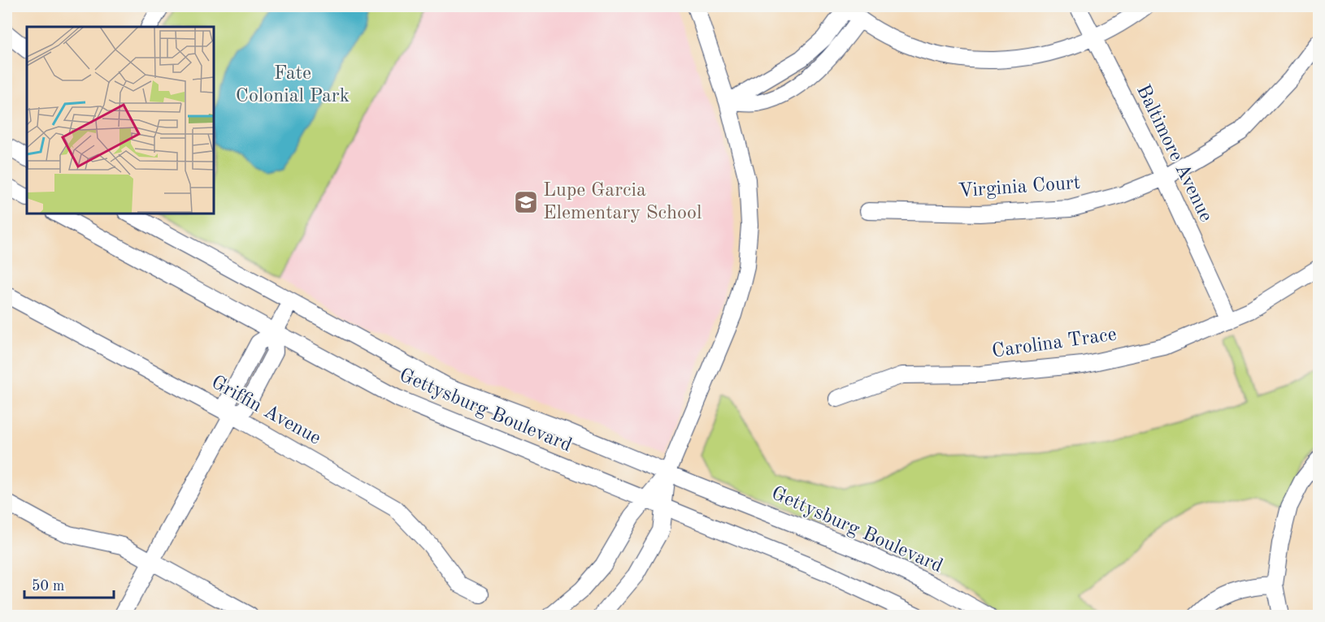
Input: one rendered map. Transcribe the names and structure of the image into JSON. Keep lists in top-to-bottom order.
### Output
{
  "streets": {
    "street": [
      "Baltimore Avenue",
      "Virginia Court",
      "Carolina Trace",
      "Griffin Avenue",
      "Gettysburg Boulevard"
    ]
  },
  "crossings": [
    ["Baltimore Avenue", "Virginia Court"],
    ["Baltimore Avenue", "Carolina Trace"]
  ],
  "parks": ["Fate Colonial Park"],
  "places": {
    "school or university": ["Lupe Garcia Elementary School"]
  },
  "scale_bar": "50 m"
}
